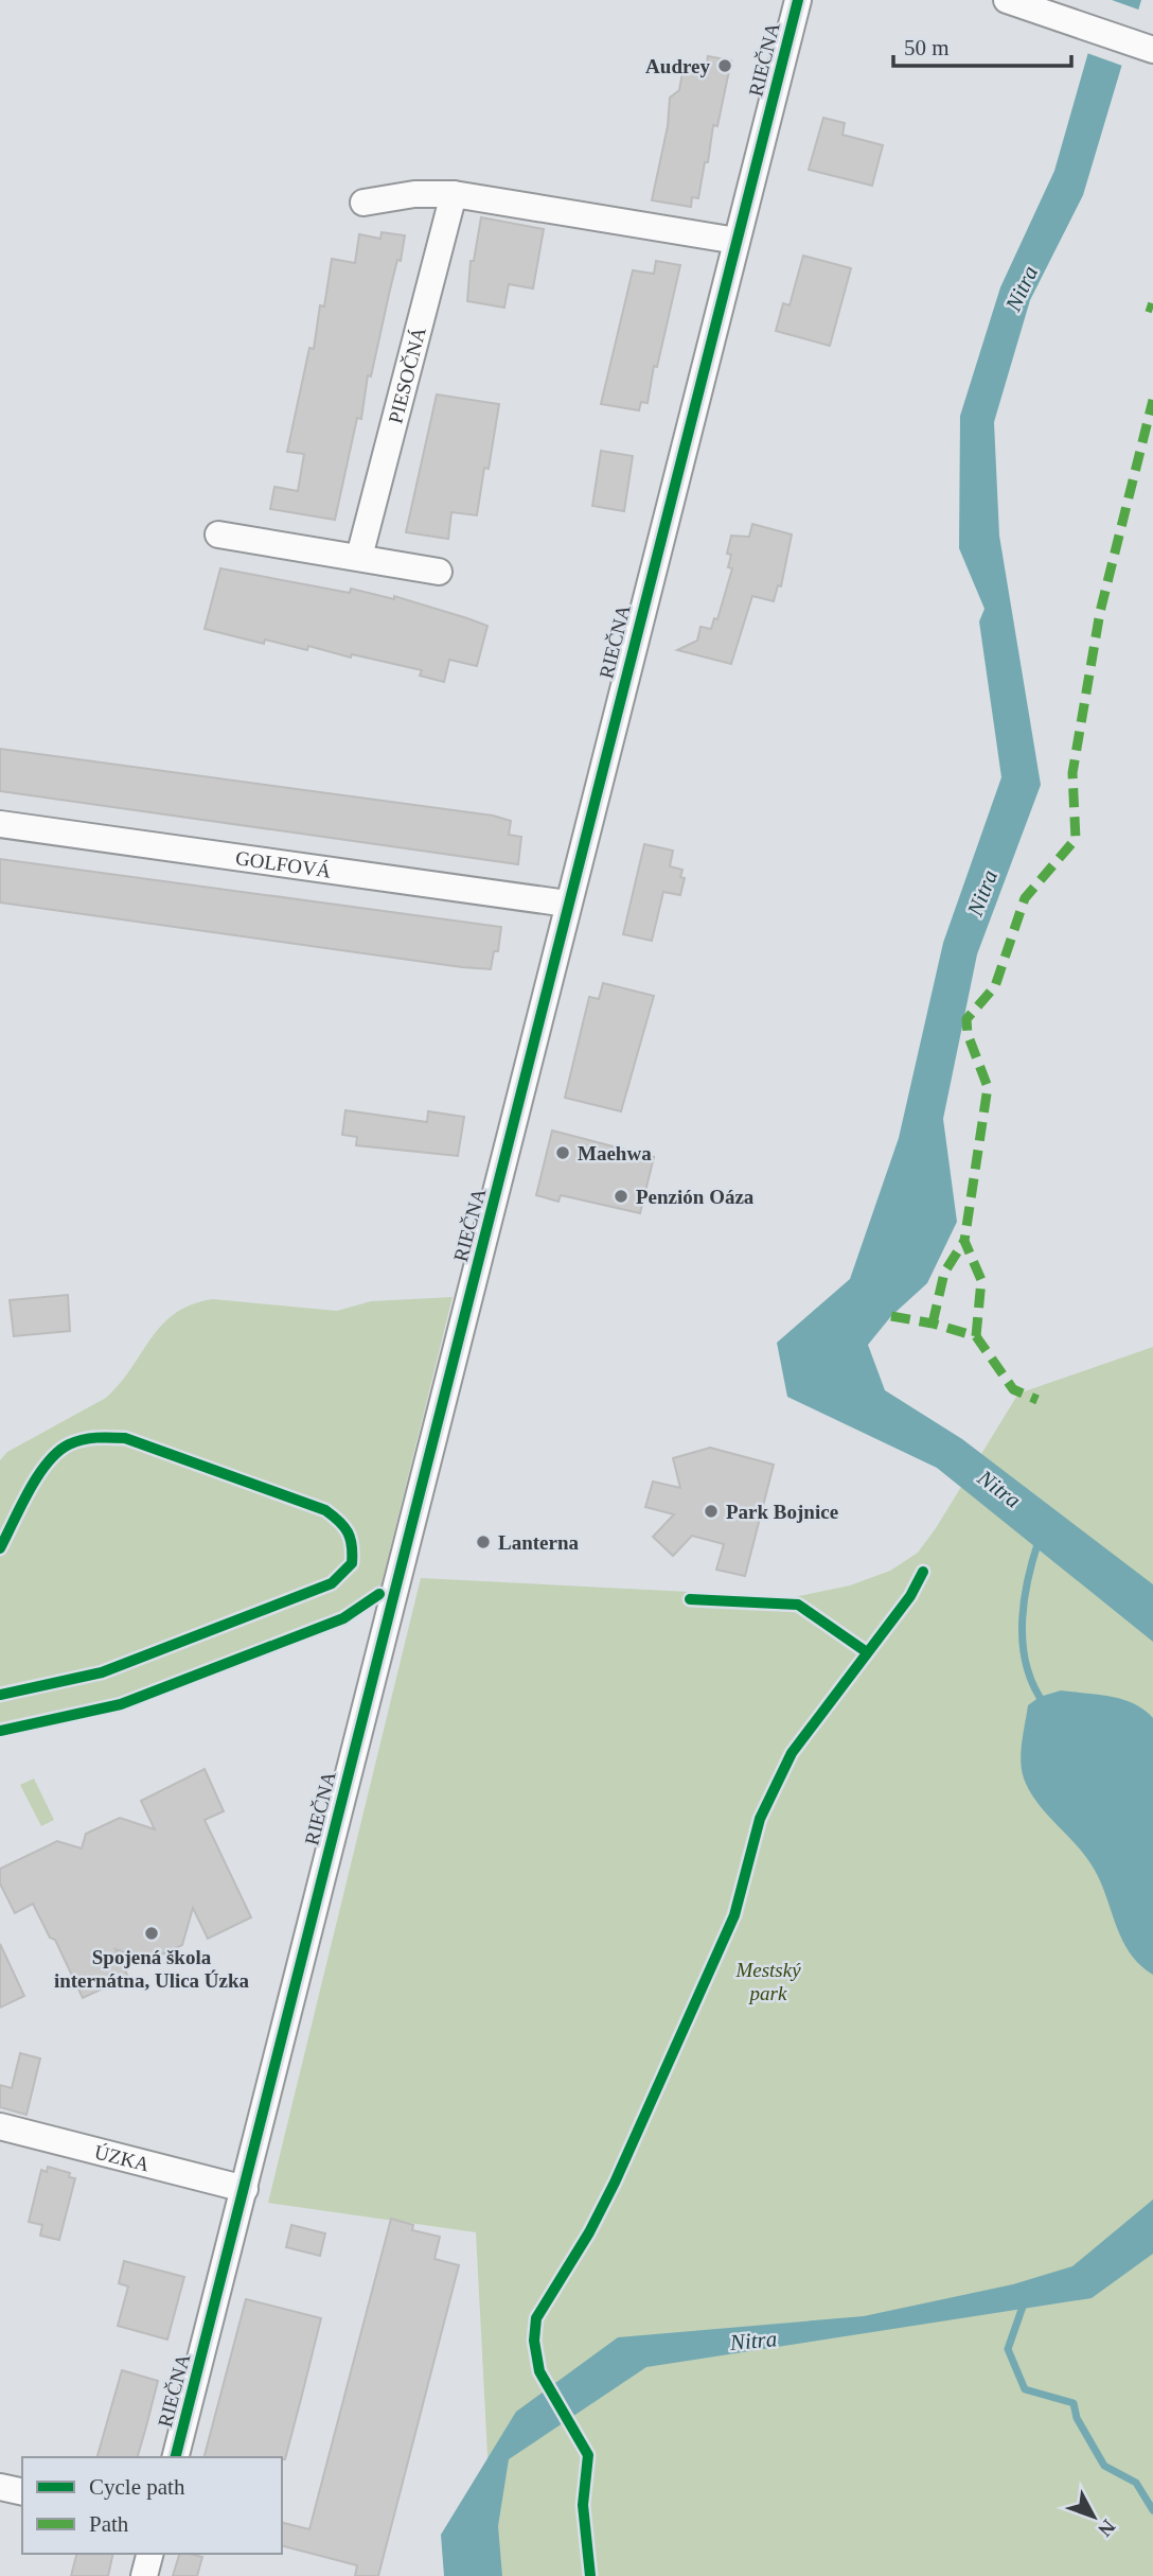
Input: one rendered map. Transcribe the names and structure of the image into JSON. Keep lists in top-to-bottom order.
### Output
{
  "streets": {
    "street": [
      "RIEČNA",
      "PIESOČNÁ",
      "GOLFOVÁ",
      "ÚZKA"
    ]
  },
  "crossings": [
    ["RIEČNA", "GOLFOVÁ"],
    ["RIEČNA", "ÚZKA"]
  ],
  "water": ["Nitra"],
  "parks": ["Mestský park"],
  "places": [
    "Audrey",
    "Maehwa",
    "Penzión Oáza",
    "Park Bojnice",
    "Lanterna",
    "Spojená škola internátna, Ulica Úzka"
  ],
  "legend": ["Cycle path", "Path"],
  "scale_bar": "50 m",
  "north": "bottom right"
}
